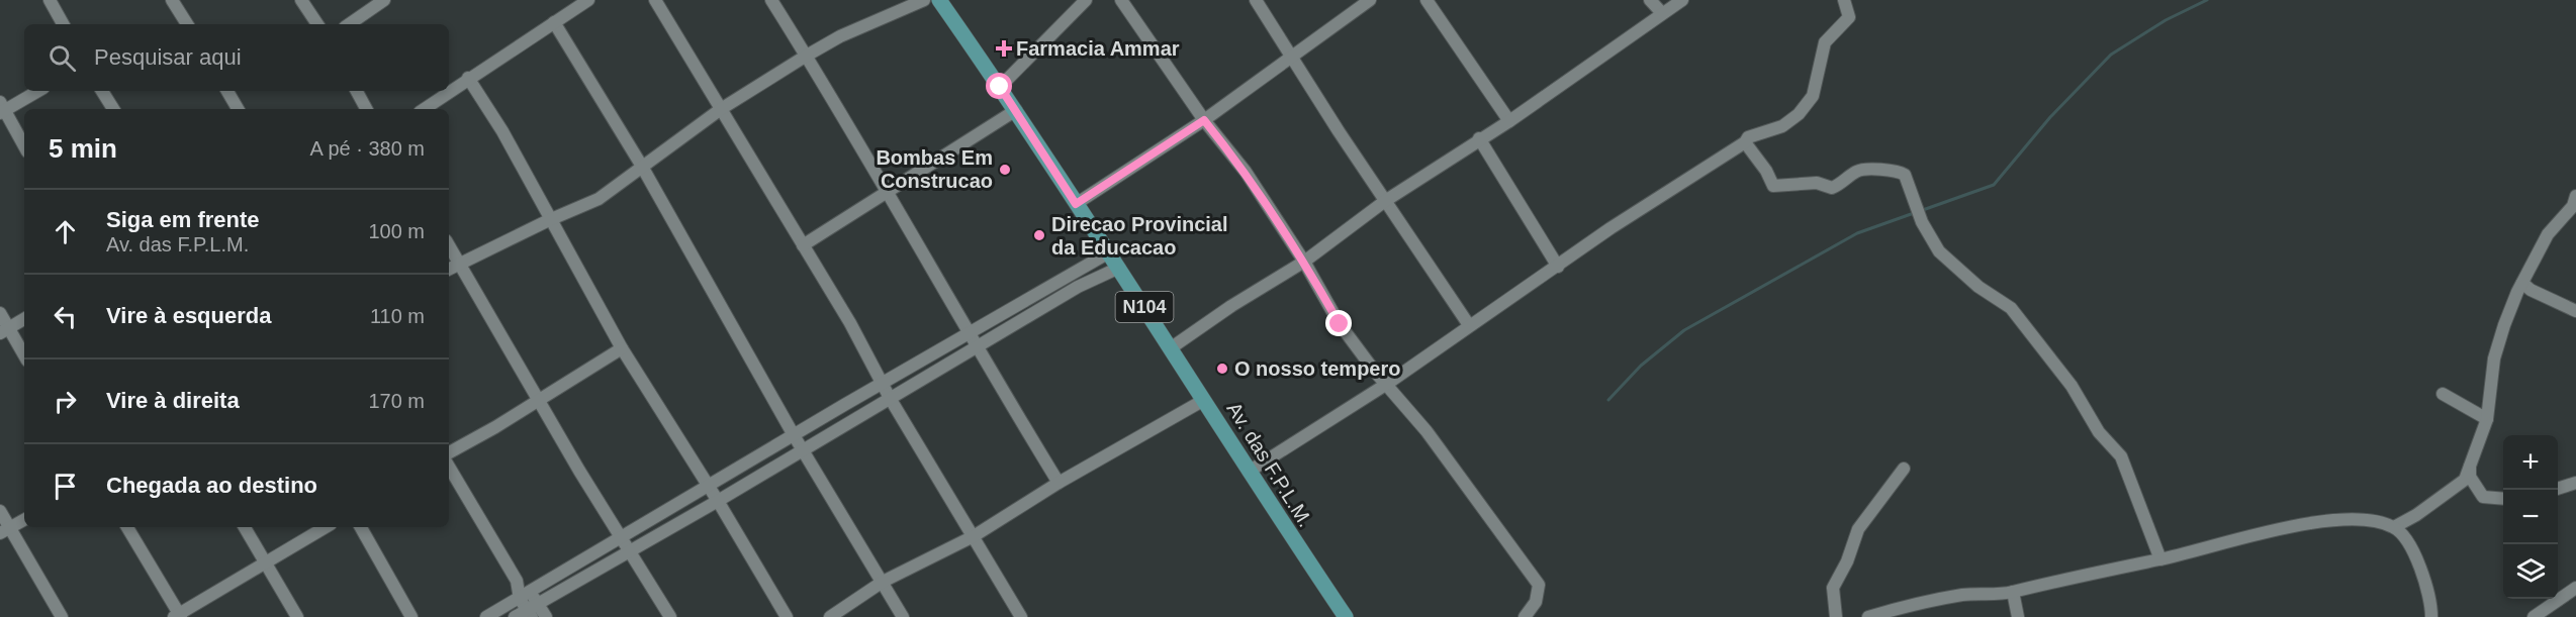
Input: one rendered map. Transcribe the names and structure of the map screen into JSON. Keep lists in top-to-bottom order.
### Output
{
  "streets": {
    "main road": ["N104", "Av. das F.P.L.M."]
  },
  "places": {
    "health": ["Farmacia Ammar"],
    "other": ["Bombas Em Construcao", "Direcao Provincial da Educacao", "O nosso tempero"]
  },
  "page": {
    "search": "Pesquisar aqui",
    "heading": ["5 min", "A pé · 380 m"],
    "list": [
      ["Siga em frente", "Av. das F.P.L.M.", "100 m"],
      ["Vire à esquerda", "110 m"],
      ["Vire à direita", "170 m"],
      "Chegada ao destino"
    ],
    "map_buttons": ["+", "−"]
  }
}
